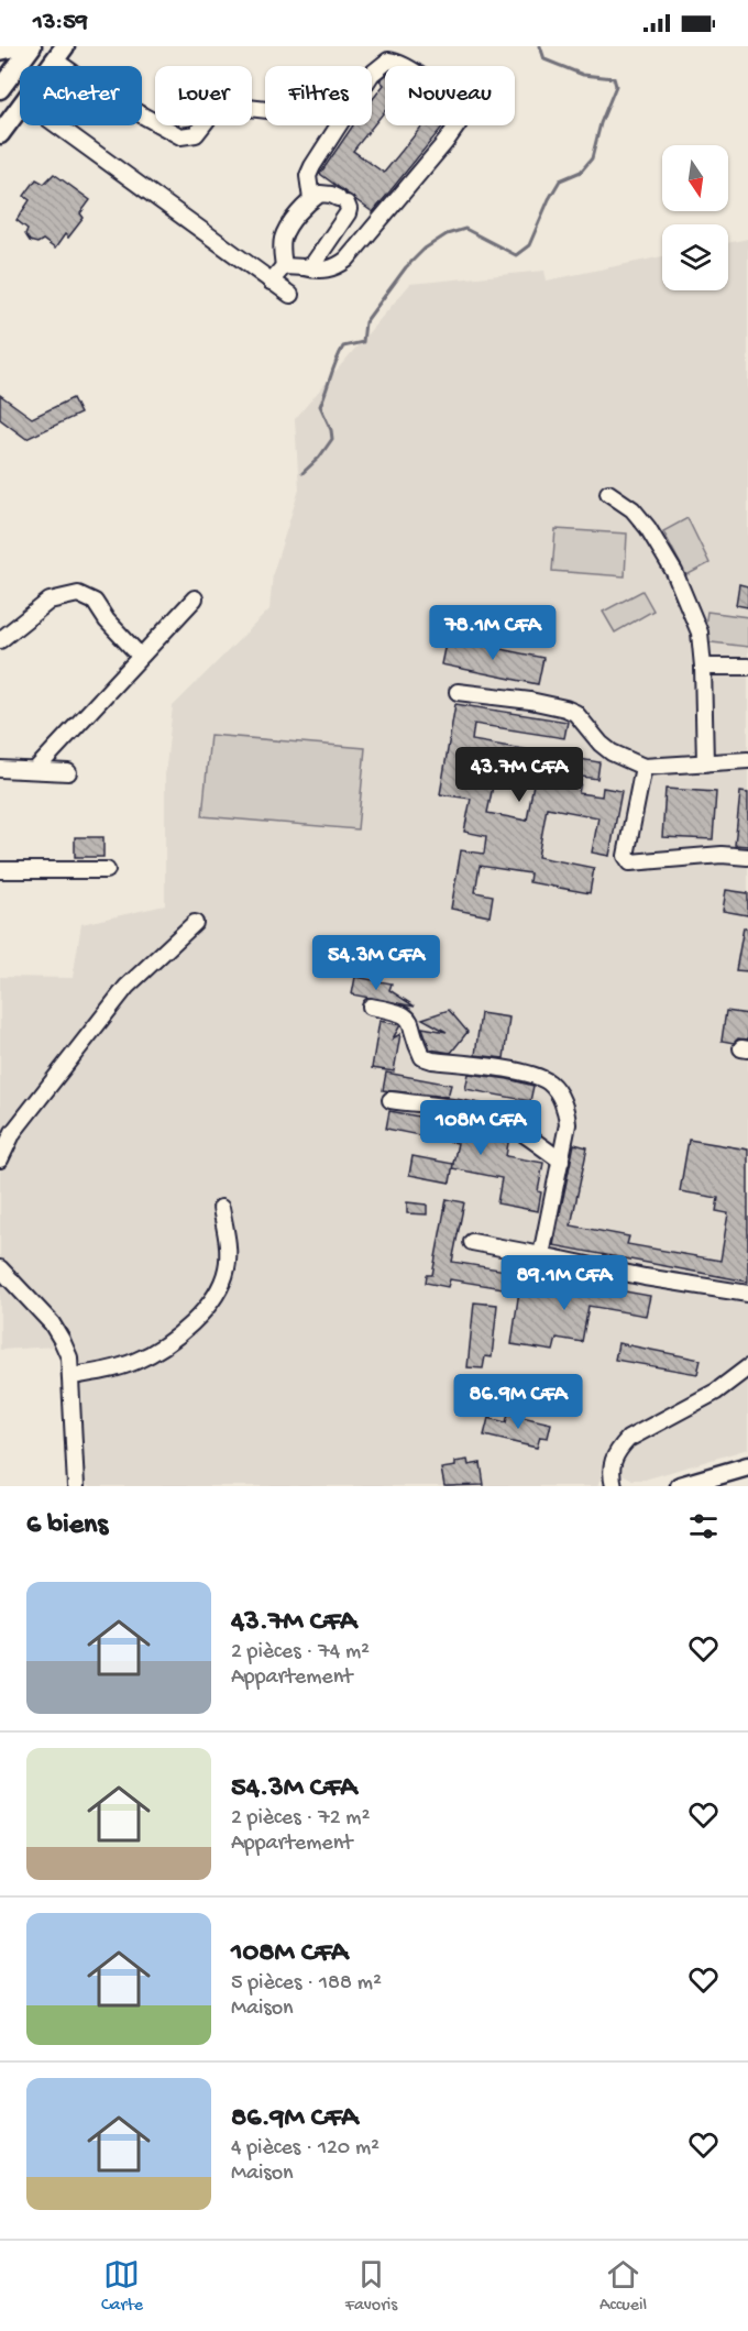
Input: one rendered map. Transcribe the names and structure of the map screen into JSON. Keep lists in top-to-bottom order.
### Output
{
  "north": "bottom",
  "page": {
    "status": "13:59",
    "chip": [
      "Acheter",
      "Louer",
      "Filtres",
      "Nouveau"
    ],
    "price": [
      "78.1M CFA",
      "43.7M CFA",
      "54.3M CFA",
      "108M CFA",
      "89.1M CFA",
      "86.9M CFA"
    ],
    "heading": "6 biens",
    "list": [
      {
        "name": "43.7M CFA",
        "note": "2 pièces · 74 m² · Appartement"
      },
      {
        "name": "54.3M CFA",
        "note": "2 pièces · 72 m² · Appartement"
      },
      {
        "name": "108M CFA",
        "note": "5 pièces · 188 m² · Maison"
      },
      {
        "name": "86.9M CFA",
        "note": "4 pièces · 120 m² · Maison"
      }
    ],
    "tabs": ["Carte", "Favoris", "Accueil"]
  }
}
